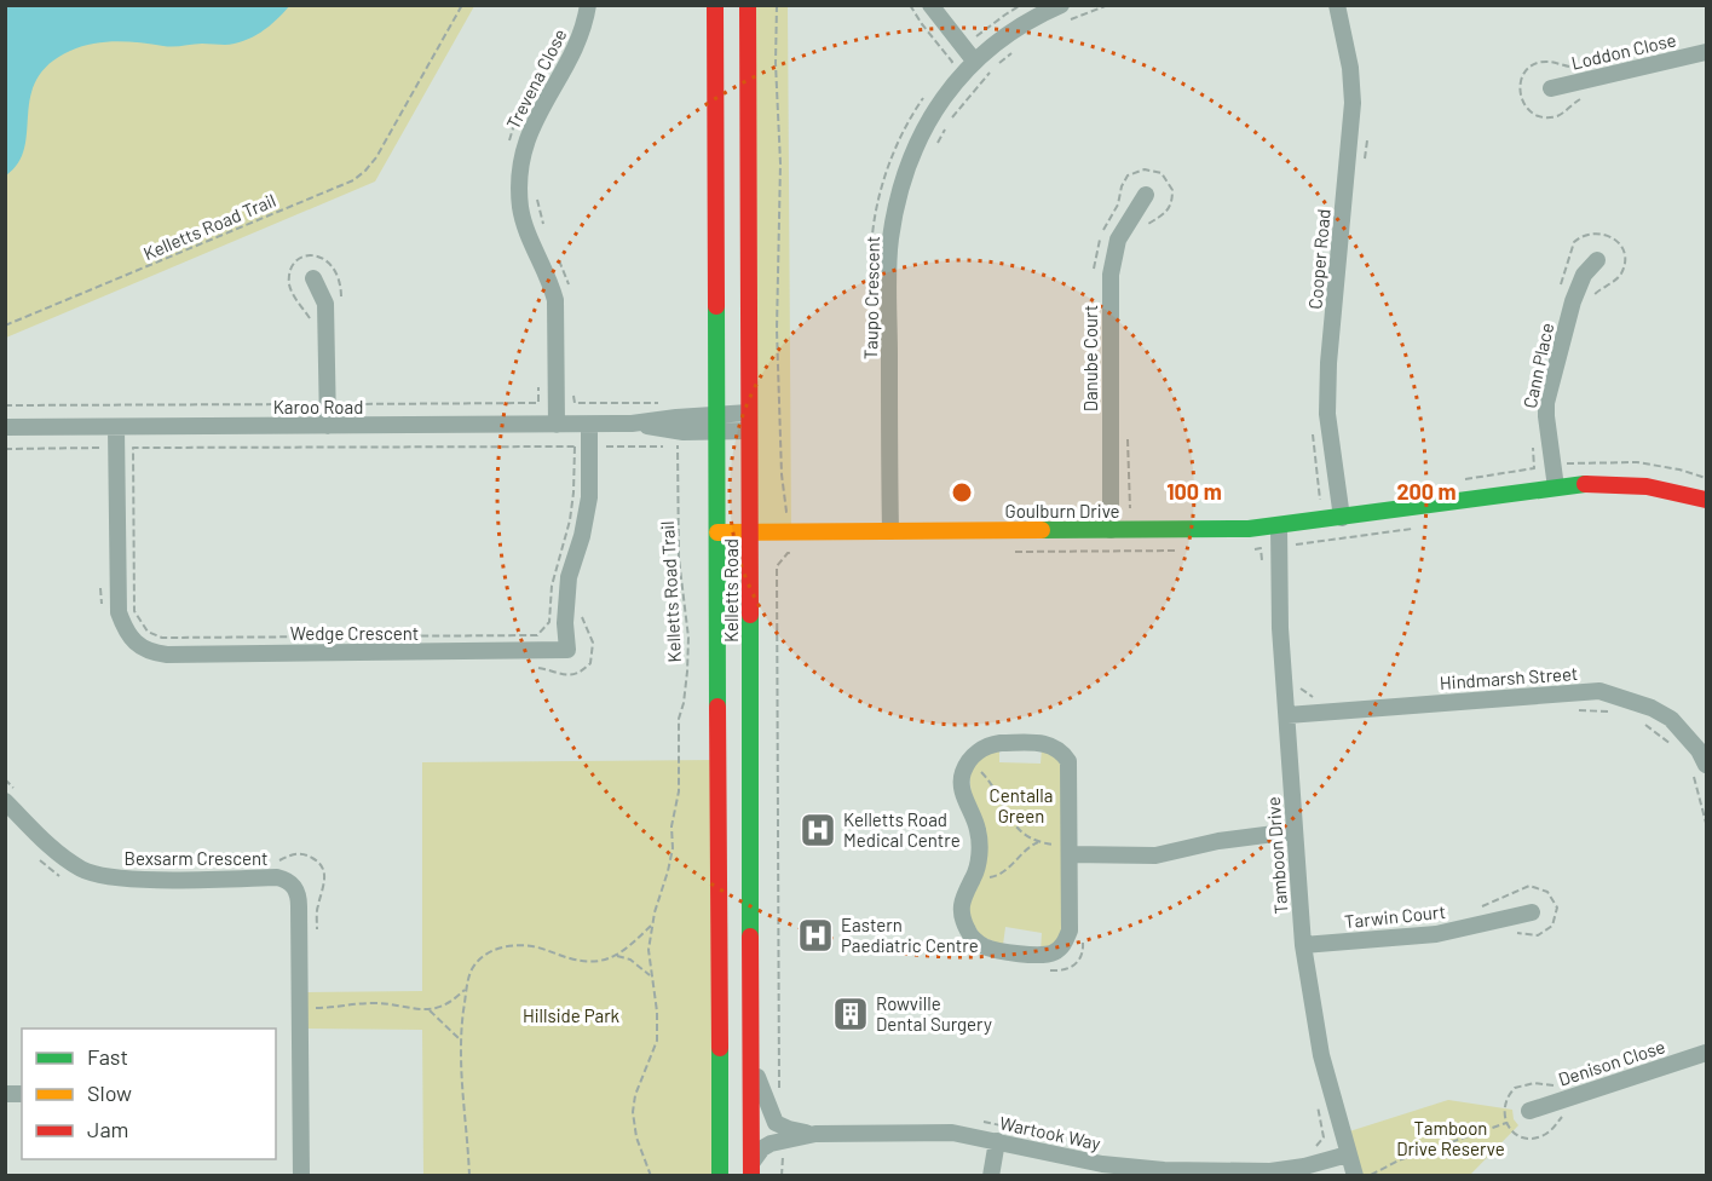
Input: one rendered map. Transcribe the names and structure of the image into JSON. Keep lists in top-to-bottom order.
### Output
{
  "streets": {
    "main road": ["Goulburn Drive", "Kelletts Road"],
    "street": [
      "Loddon Close",
      "Trevena Close",
      "Cooper Road",
      "Taupo Crescent",
      "Danube Court",
      "Cann Place",
      "Karoo Road",
      "Wedge Crescent",
      "Hindmarsh Street",
      "Tamboon Drive",
      "Bexsarm Crescent",
      "Tarwin Court",
      "Denison Close",
      "Wartook Way"
    ],
    "path": ["Kelletts Road Trail"]
  },
  "crossings": [
    ["Trevena Close", "Karoo Road"],
    ["Kelletts Road Trail", "Karoo Road"],
    ["Cooper Road", "Goulburn Drive"],
    ["Taupo Crescent", "Goulburn Drive"],
    ["Danube Court", "Goulburn Drive"],
    ["Cann Place", "Goulburn Drive"],
    ["Karoo Road", "Kelletts Road"],
    ["Karoo Road", "Wedge Crescent"],
    ["Goulburn Drive", "Kelletts Road"],
    ["Goulburn Drive", "Tamboon Drive"],
    ["Kelletts Road", "Wartook Way"],
    ["Hindmarsh Street", "Tamboon Drive"],
    ["Tamboon Drive", "Tarwin Court"],
    ["Tamboon Drive", "Wartook Way"]
  ],
  "parks": ["Centalla Green", "Hillside Park", "Tamboon Drive Reserve"],
  "places": {
    "hospital": ["Kelletts Road Medical Centre", "Eastern Paediatric Centre"],
    "building": ["Rowville Dental Surgery"]
  },
  "legend": ["Fast", "Slow", "Jam"],
  "rings": ["100 m", "200 m"]
}
